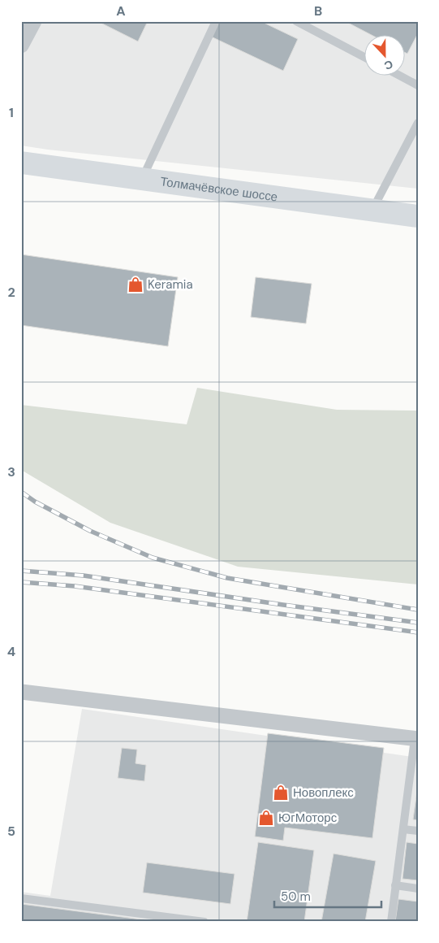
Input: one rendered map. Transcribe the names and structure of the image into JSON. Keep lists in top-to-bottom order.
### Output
{
  "streets": {
    "main road": ["Толмачёвское шоссе"]
  },
  "places": {
    "shop": ["Keramia", "Новоплекс", "ЮгМоторс"]
  },
  "scale_bar": "50 m",
  "north": "bottom",
  "grid": {
    "columns": ["A", "B"],
    "rows": [
      "1",
      "2",
      "3",
      "4",
      "5"
    ]
  }
}
